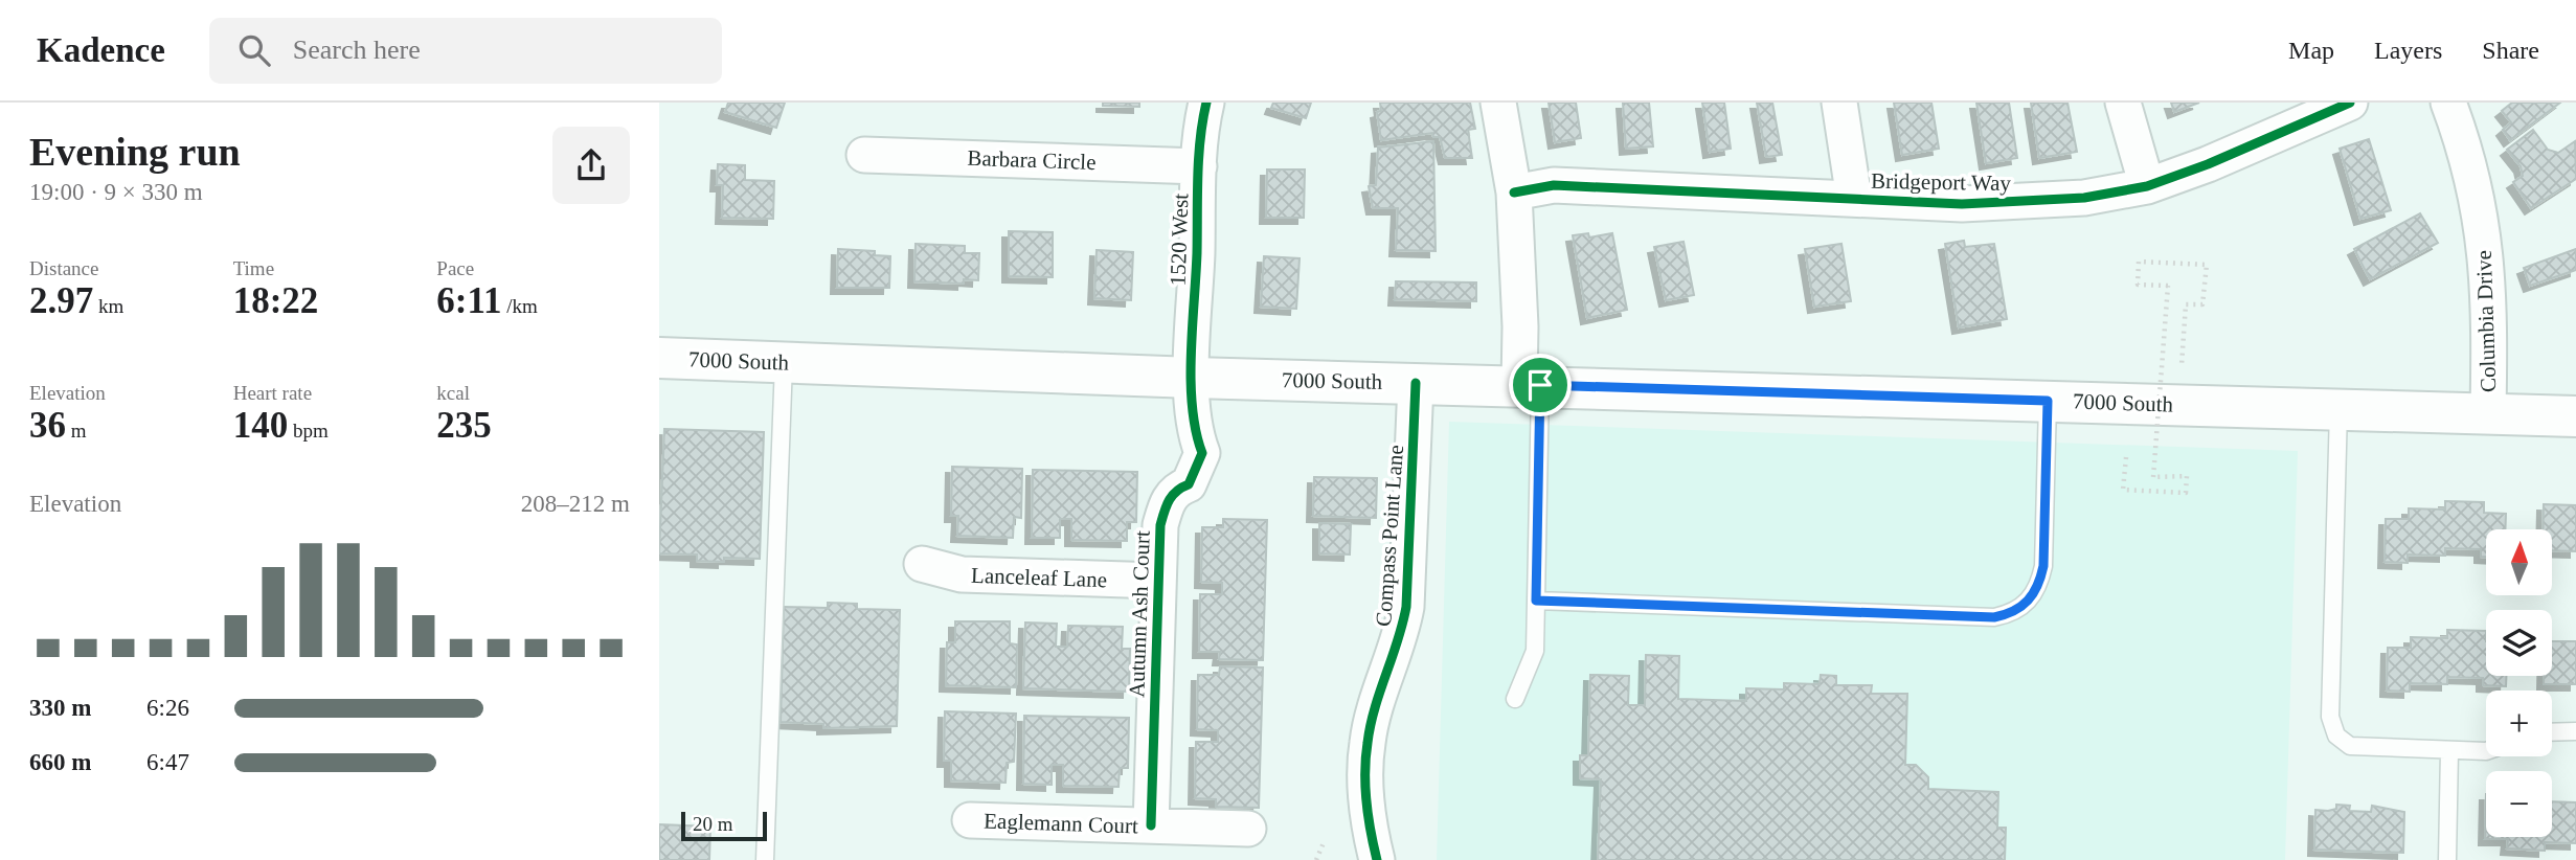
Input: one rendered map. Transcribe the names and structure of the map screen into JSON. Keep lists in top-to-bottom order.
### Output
{
  "streets": {
    "main road": ["7000 South"],
    "street": [
      "Barbara Circle",
      "Bridgeport Way",
      "1520 West",
      "Columbia Drive",
      "Compass Point Lane",
      "Lanceleaf Lane",
      "Autumn Ash Court",
      "Eaglemann Court"
    ]
  },
  "crossings": [
    ["Barbara Circle", "1520 West"],
    ["1520 West", "7000 South"],
    ["1520 West", "Autumn Ash Court"],
    ["Columbia Drive", "7000 South"],
    ["7000 South", "Compass Point Lane"],
    ["7000 South", "Autumn Ash Court"],
    ["Lanceleaf Lane", "Autumn Ash Court"],
    ["Autumn Ash Court", "Eaglemann Court"]
  ],
  "scale_bar": "20 m",
  "north": "top",
  "page": {
    "header": "Kadence",
    "search": "Search here",
    "nav": ["Map", "Layers", "Share"],
    "heading": ["Evening run", "19:00 · 9 × 330 m"],
    "stats": [
      ["Distance", "2.97 km"],
      ["Time", "18:22"],
      ["Pace", "6:11 /km"],
      ["Elevation", "36 m"],
      ["Heart rate", "140 bpm"],
      ["kcal", "235"]
    ],
    "chart": ["Elevation", "208–212 m"],
    "map_buttons": ["+", "−"],
    "list": [
      {
        "name": "330 m",
        "note": "6:26"
      },
      {
        "name": "660 m",
        "note": "6:47"
      }
    ],
    "scale": "20 m"
  }
}
